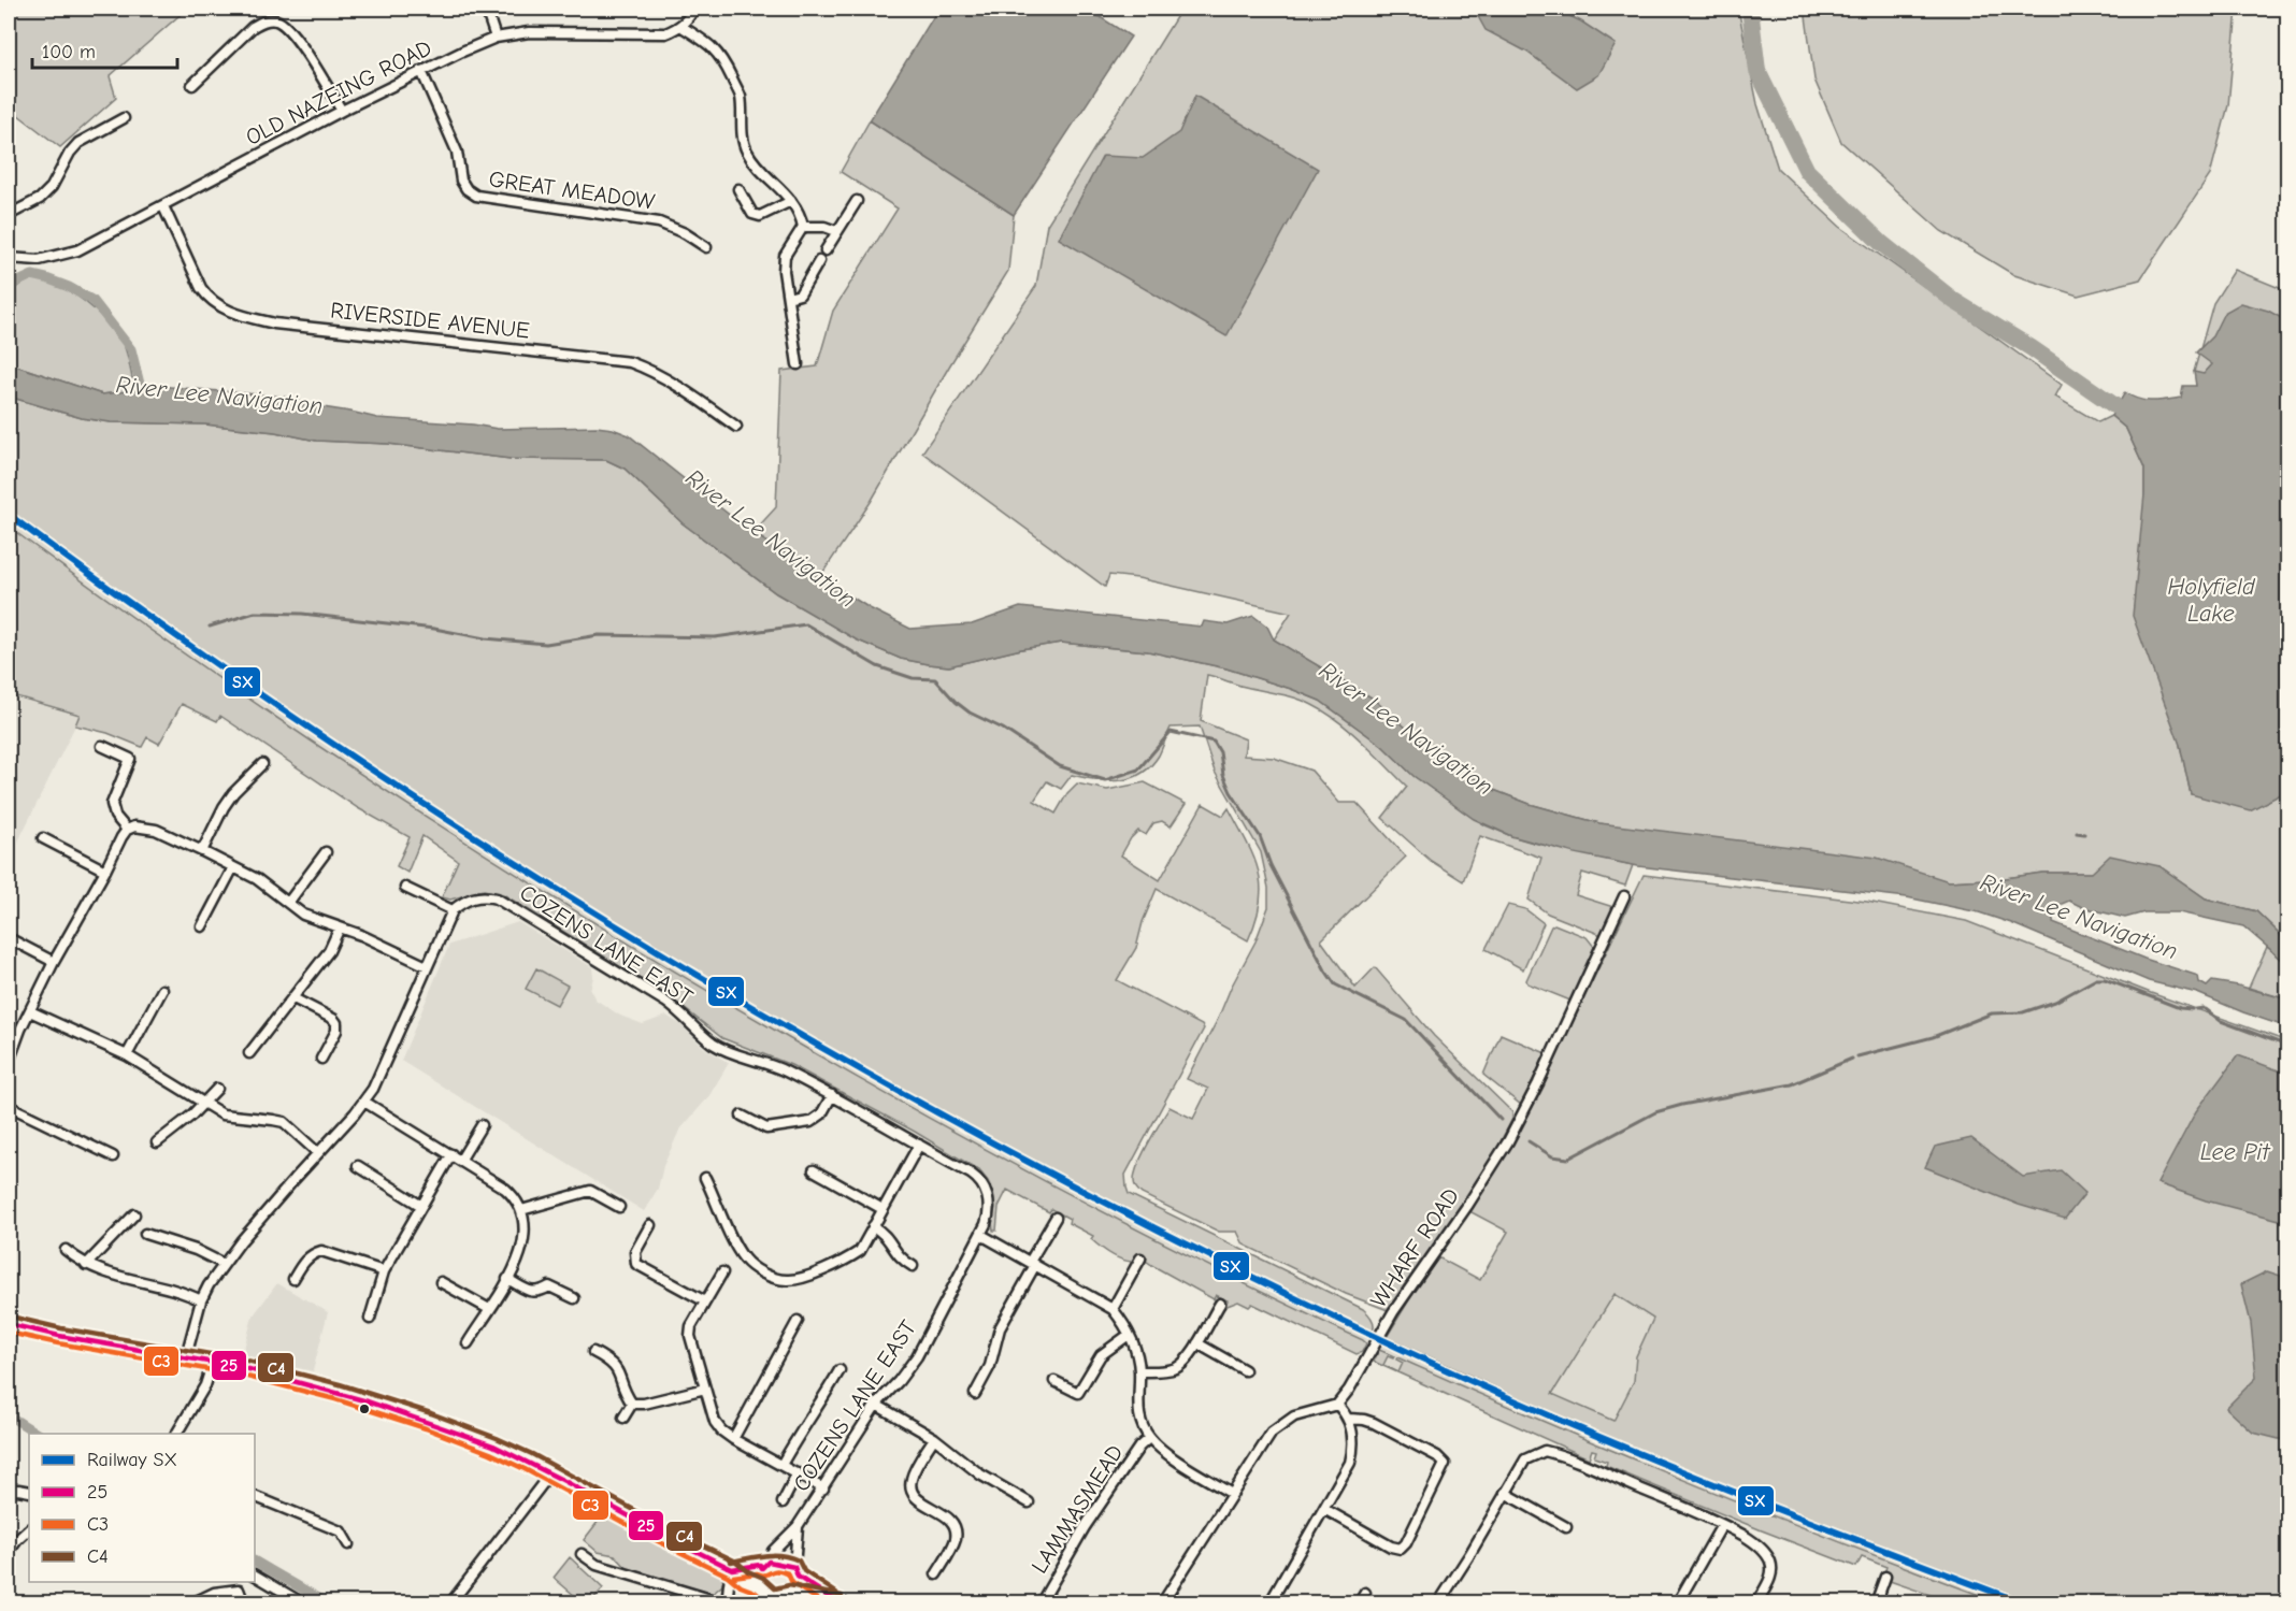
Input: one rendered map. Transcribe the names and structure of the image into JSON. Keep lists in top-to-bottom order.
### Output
{
  "streets": {
    "street": [
      "OLD NAZEING ROAD",
      "GREAT MEADOW",
      "RIVERSIDE AVENUE",
      "COZENS LANE EAST",
      "WHARF ROAD",
      "LAMMASMEAD"
    ]
  },
  "crossings": [
    ["OLD NAZEING ROAD", "GREAT MEADOW"],
    ["OLD NAZEING ROAD", "RIVERSIDE AVENUE"],
    ["COZENS LANE EAST", "LAMMASMEAD"]
  ],
  "water": ["River Lee Navigation", "Holyfield Lake", "Lee Pit"],
  "lines": [
    "rail line SX",
    "transit line C4",
    "transit line 25",
    "transit line C3"
  ],
  "legend": [
    "Railway SX",
    "25",
    "C3",
    "C4"
  ],
  "scale_bar": "100 m"
}
